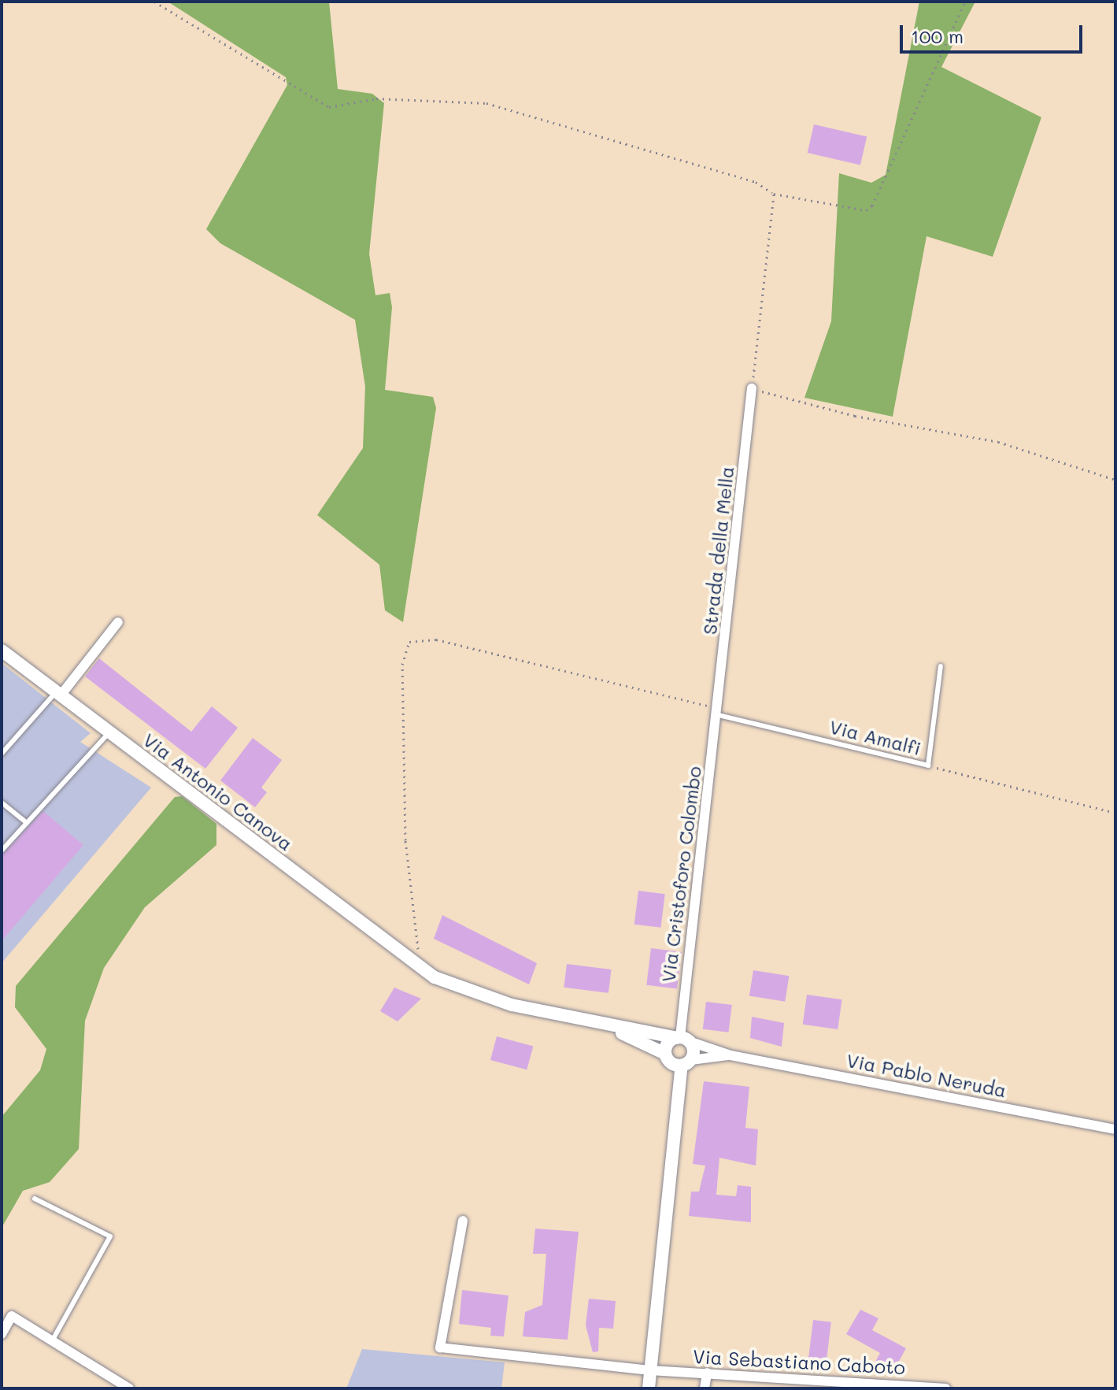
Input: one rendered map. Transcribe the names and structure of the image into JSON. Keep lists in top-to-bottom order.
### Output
{
  "streets": {
    "street": [
      "Strada della Mella",
      "Via Antonio Canova",
      "Via Cristoforo Colombo",
      "Via Pablo Neruda",
      "Via Sebastiano Caboto"
    ],
    "lane": ["Via Amalfi"]
  },
  "crossings": [
    ["Strada della Mella", "Via Amalfi"],
    ["Strada della Mella", "Via Cristoforo Colombo"],
    ["Via Amalfi", "Via Cristoforo Colombo"],
    ["Via Cristoforo Colombo", "Via Pablo Neruda"]
  ],
  "scale_bar": "100 m"
}
